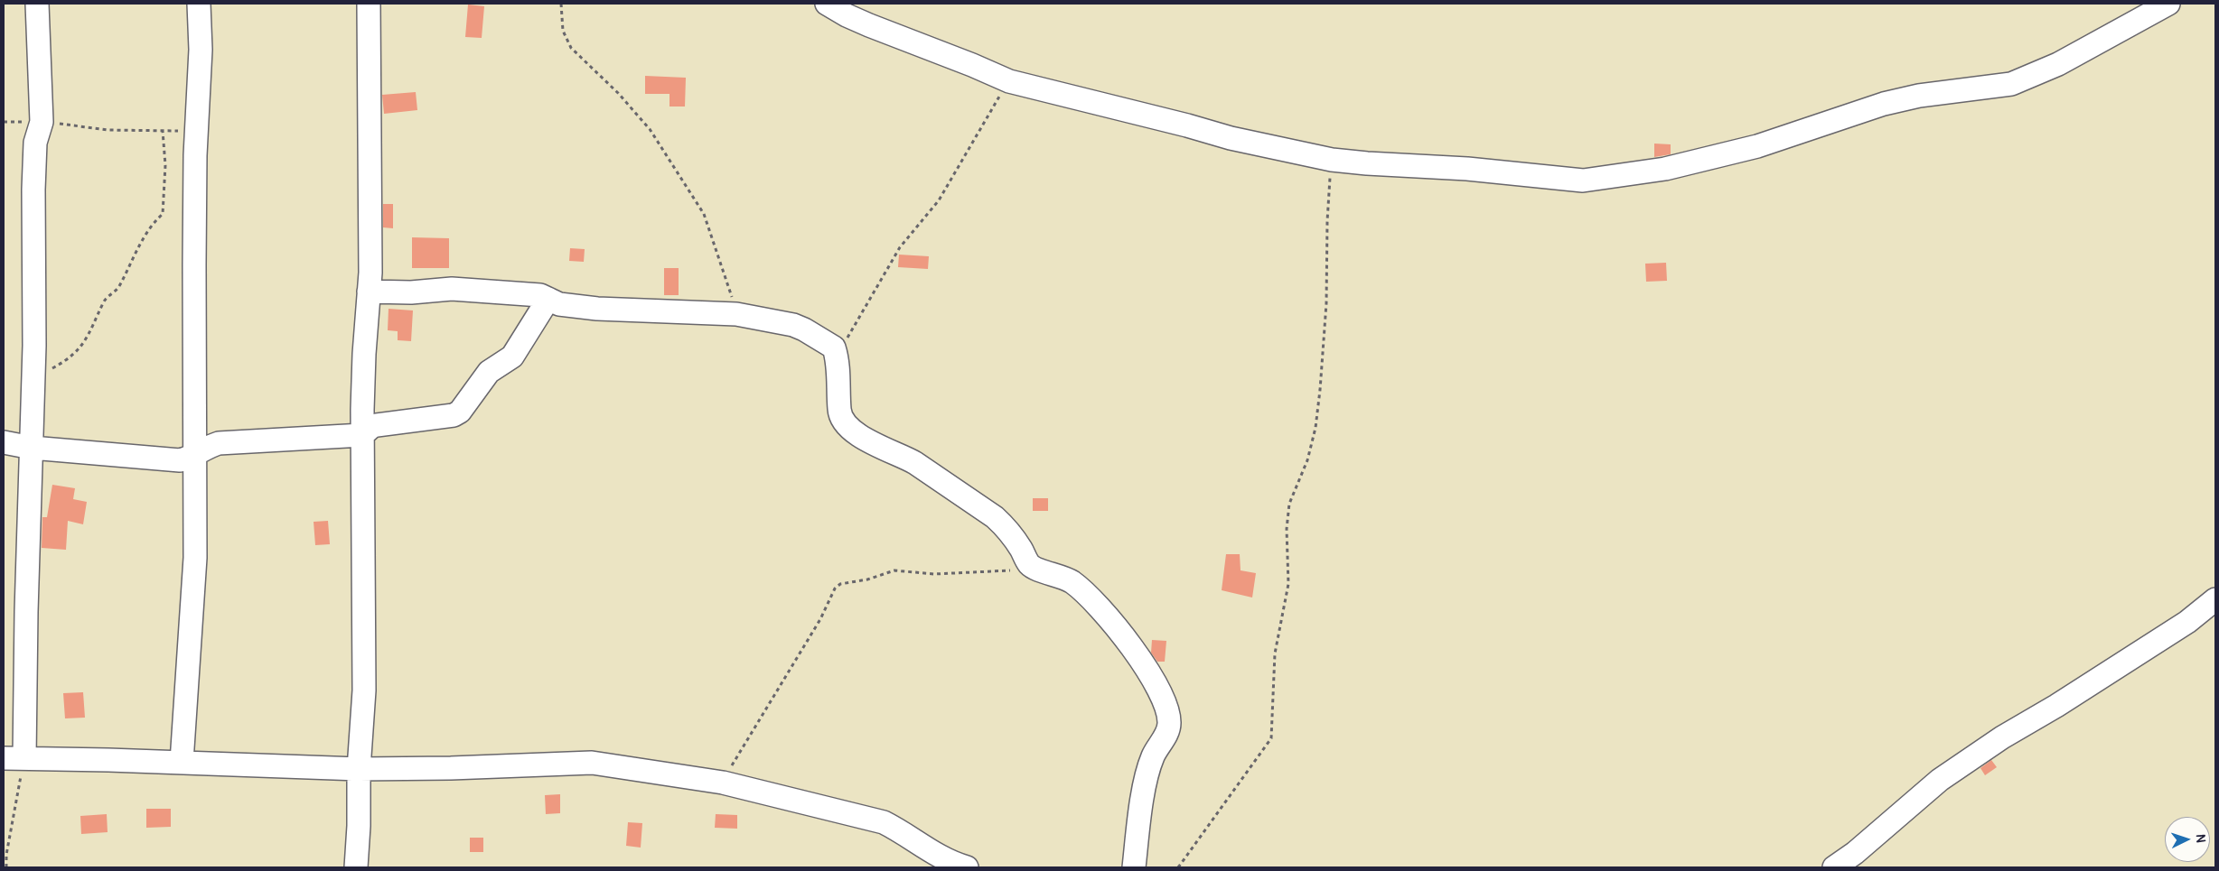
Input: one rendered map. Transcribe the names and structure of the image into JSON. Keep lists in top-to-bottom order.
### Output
{
  "north": "right"
}
